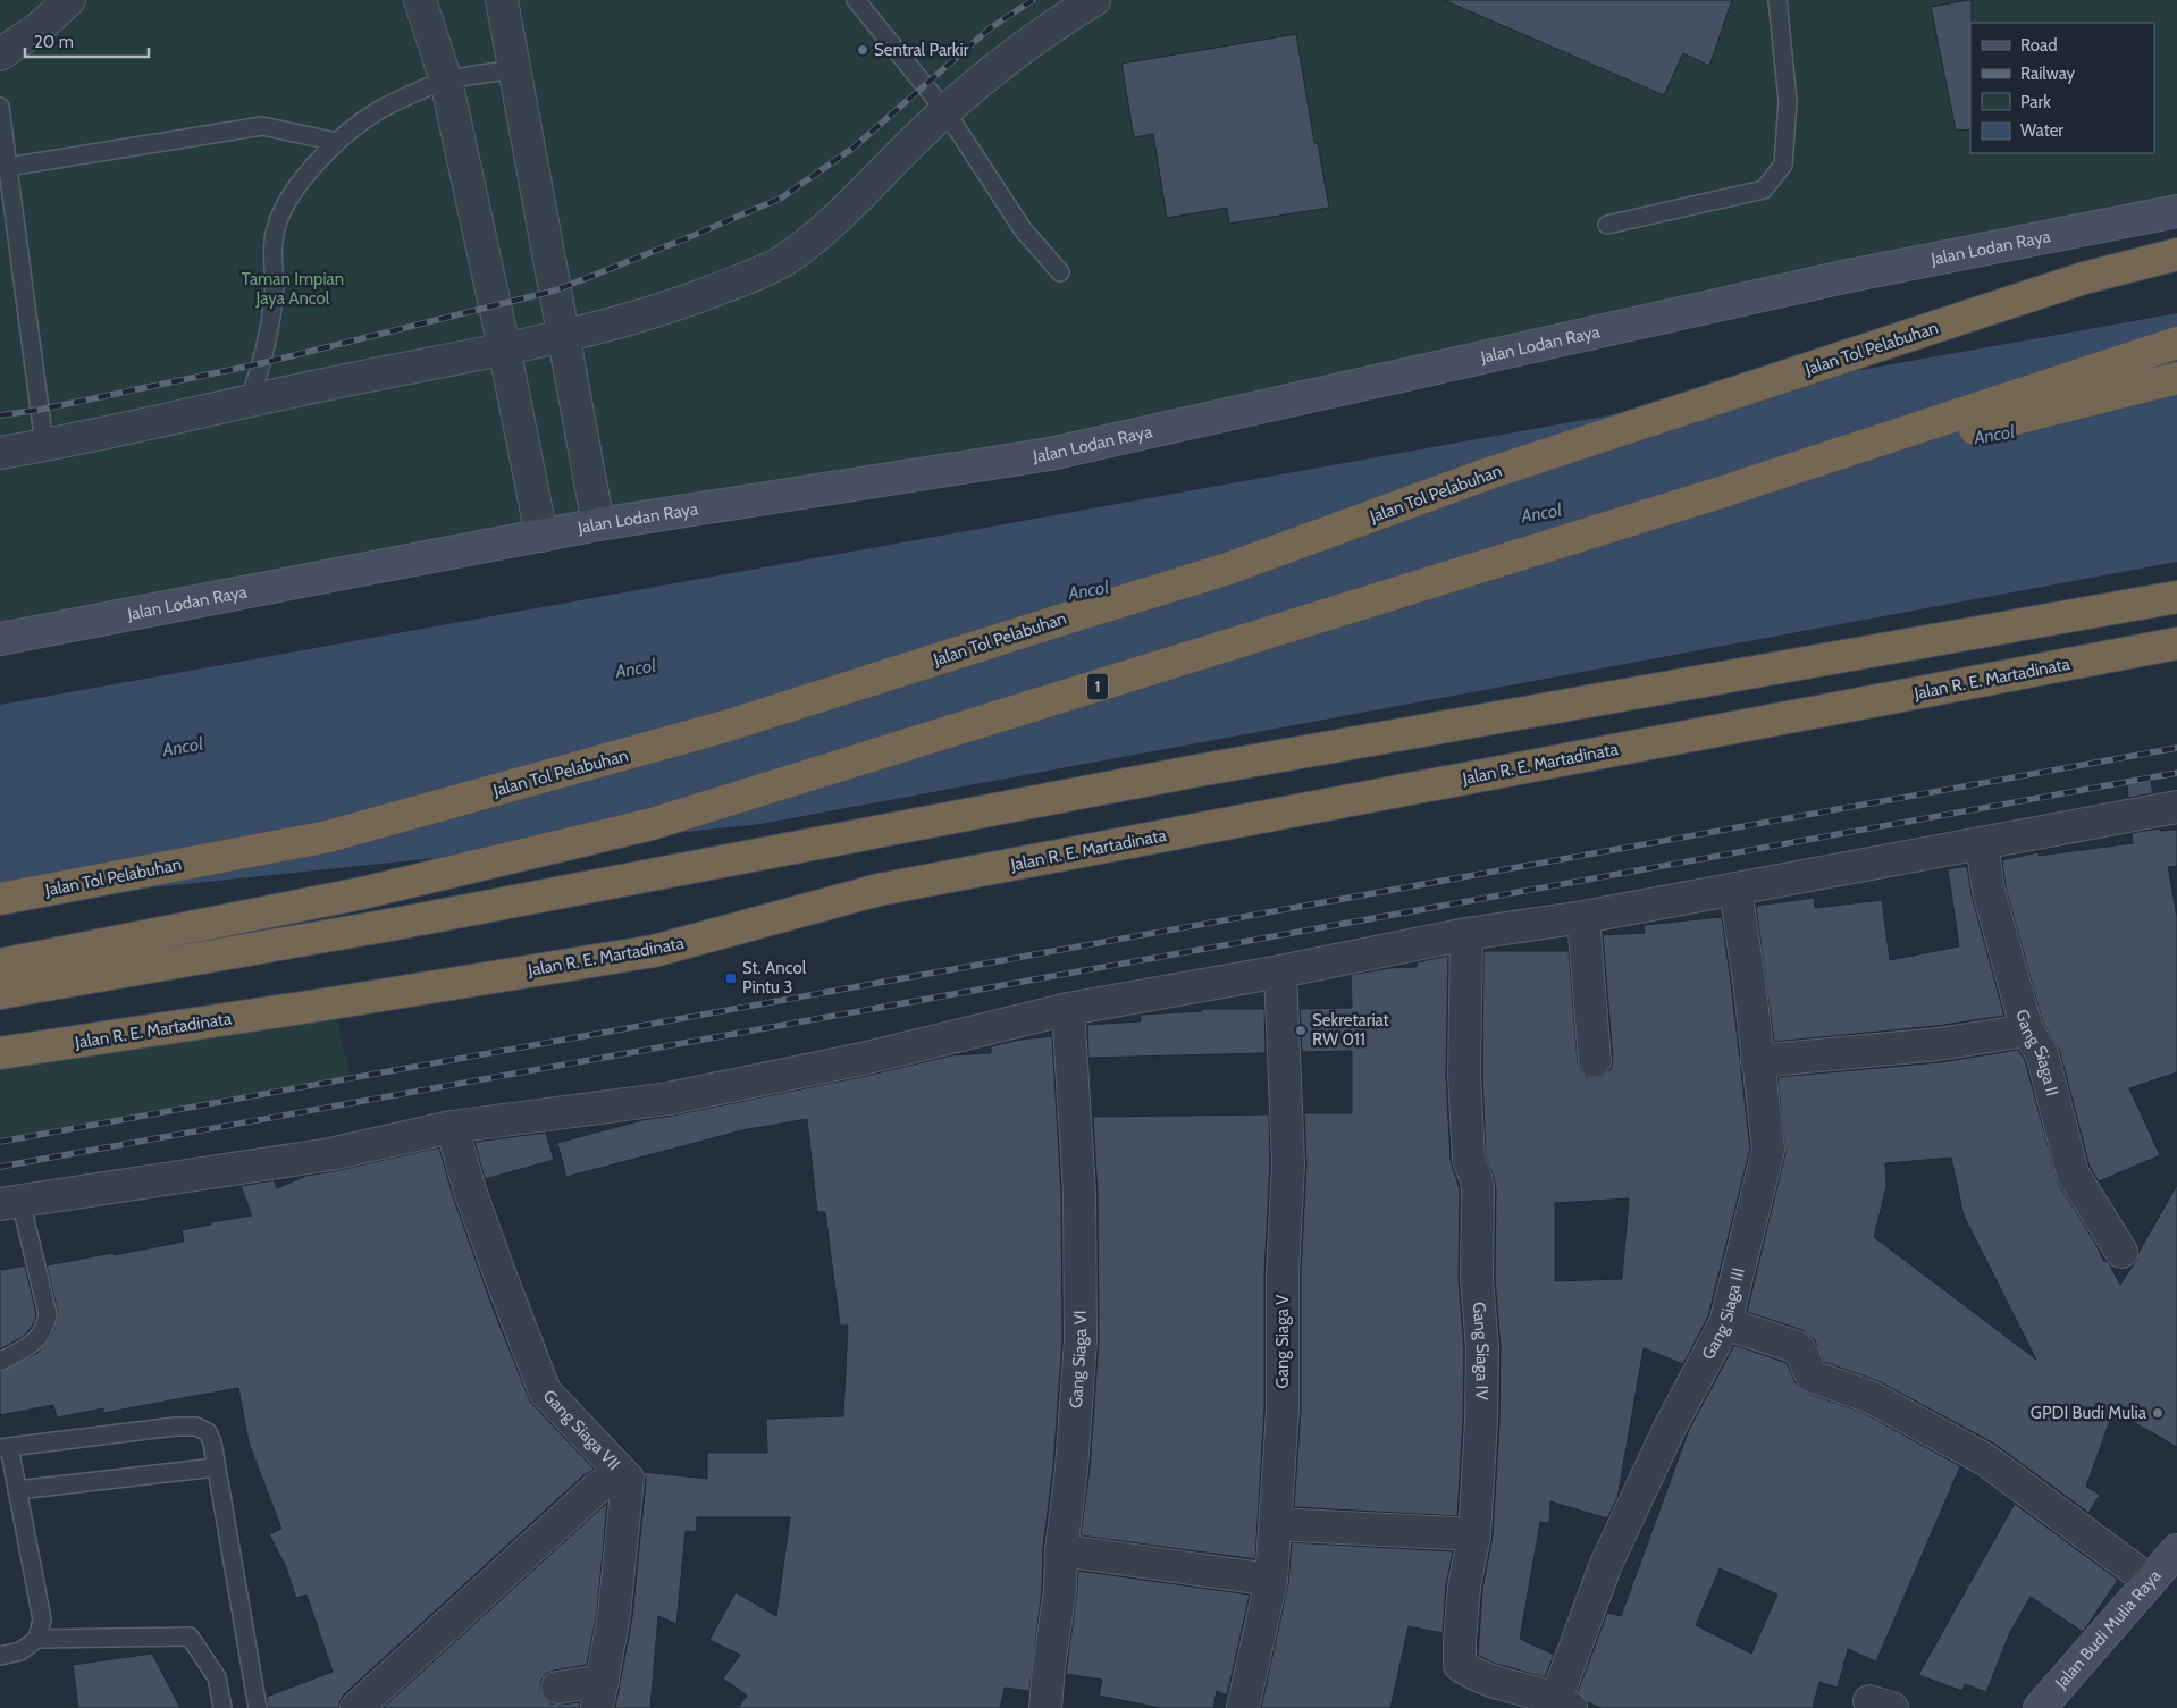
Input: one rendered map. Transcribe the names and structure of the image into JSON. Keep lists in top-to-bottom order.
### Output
{
  "streets": {
    "highway": ["Jalan Tol Pelabuhan", "Jalan R. E. Martadinata", "1"],
    "main road": ["Jalan Lodan Raya", "Jalan Budi Mulia Raya"],
    "street": [
      "Gang Siaga II",
      "Gang Siaga III",
      "Gang Siaga V",
      "Gang Siaga IV",
      "Gang Siaga VI",
      "Gang Siaga VII"
    ]
  },
  "crossings": [
    ["Gang Siaga III", "Gang Siaga IV"]
  ],
  "water": ["Ancol"],
  "parks": ["Taman Impian Jaya Ancol"],
  "places": {
    "other": ["Sentral Parkir", "Sekretariat RW 011", "GPDI Budi Mulia"],
    "transit": ["St. Ancol Pintu 3"]
  },
  "legend": [
    "Road",
    "Railway",
    "Park",
    "Water"
  ],
  "scale_bar": "20 m"
}
